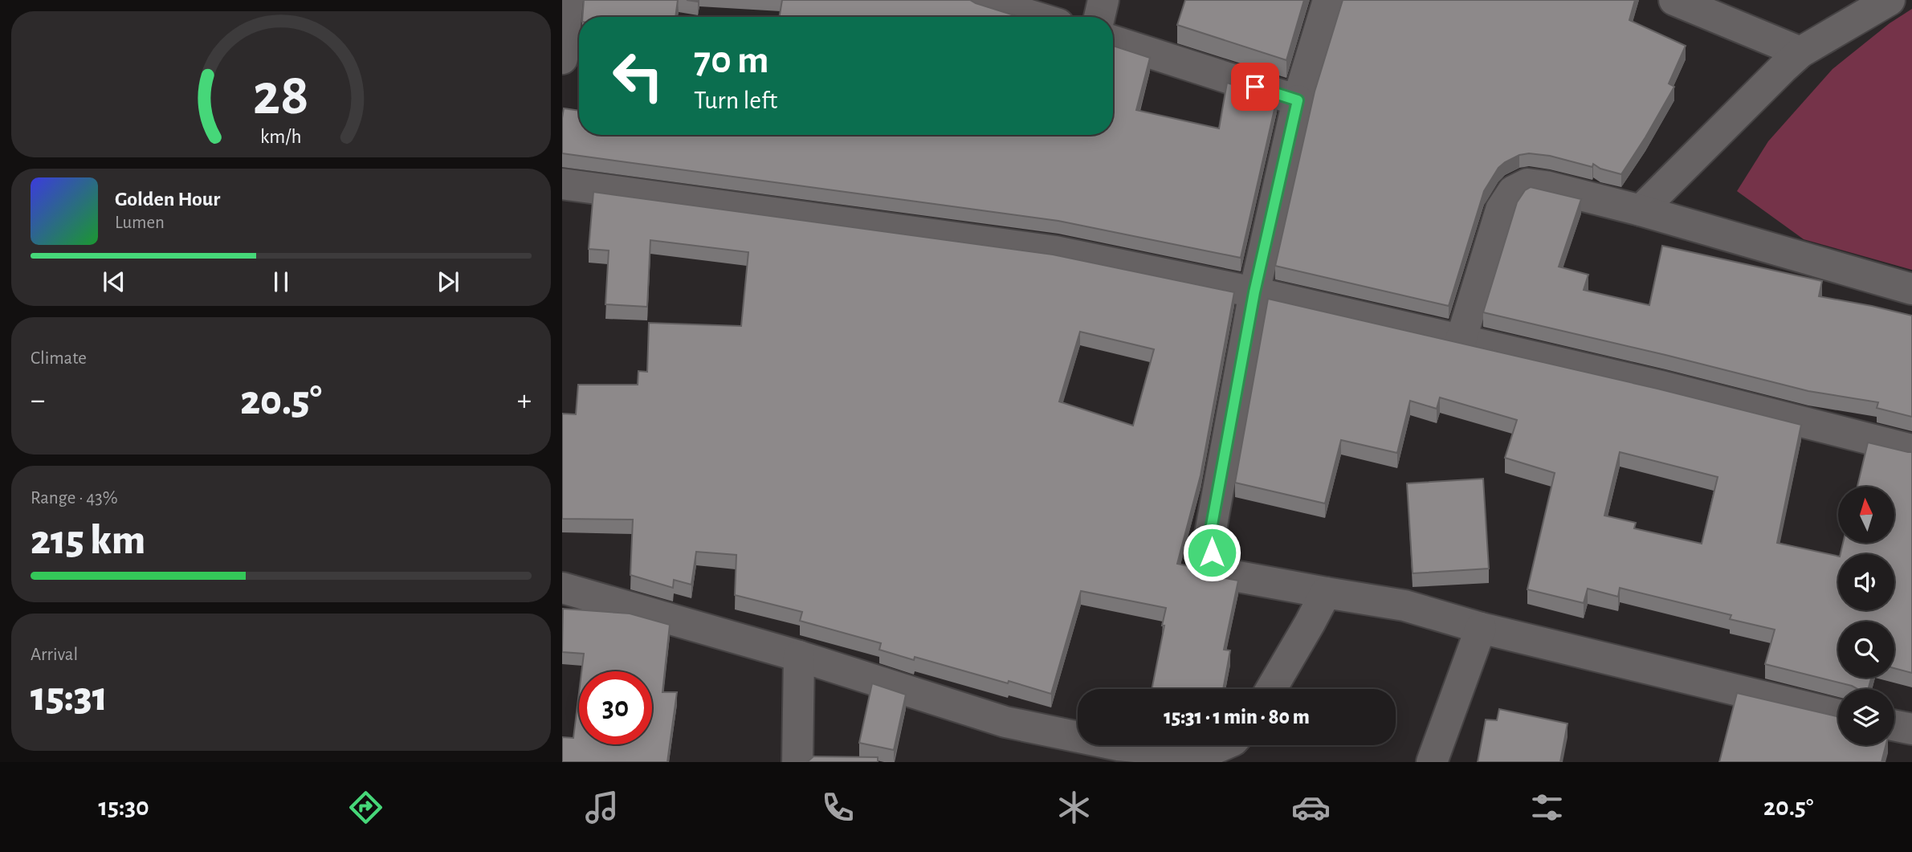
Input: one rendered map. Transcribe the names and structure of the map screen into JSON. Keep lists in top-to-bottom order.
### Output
{
  "north": "top",
  "page": {
    "turn": ["70 m", "Turn left"],
    "song": ["Golden Hour", "Lumen"],
    "tile": [
      "Climate",
      ["Range · 43%", "215 km"],
      ["Arrival", "15:31"]
    ],
    "heat": ["−", "20.5°", "+"],
    "limit": "30",
    "trip": "15:31 · 1 min · 80 m",
    "tabs": ["15:30", "20.5°"],
    "gauge": ["28", "km/h"]
  }
}
